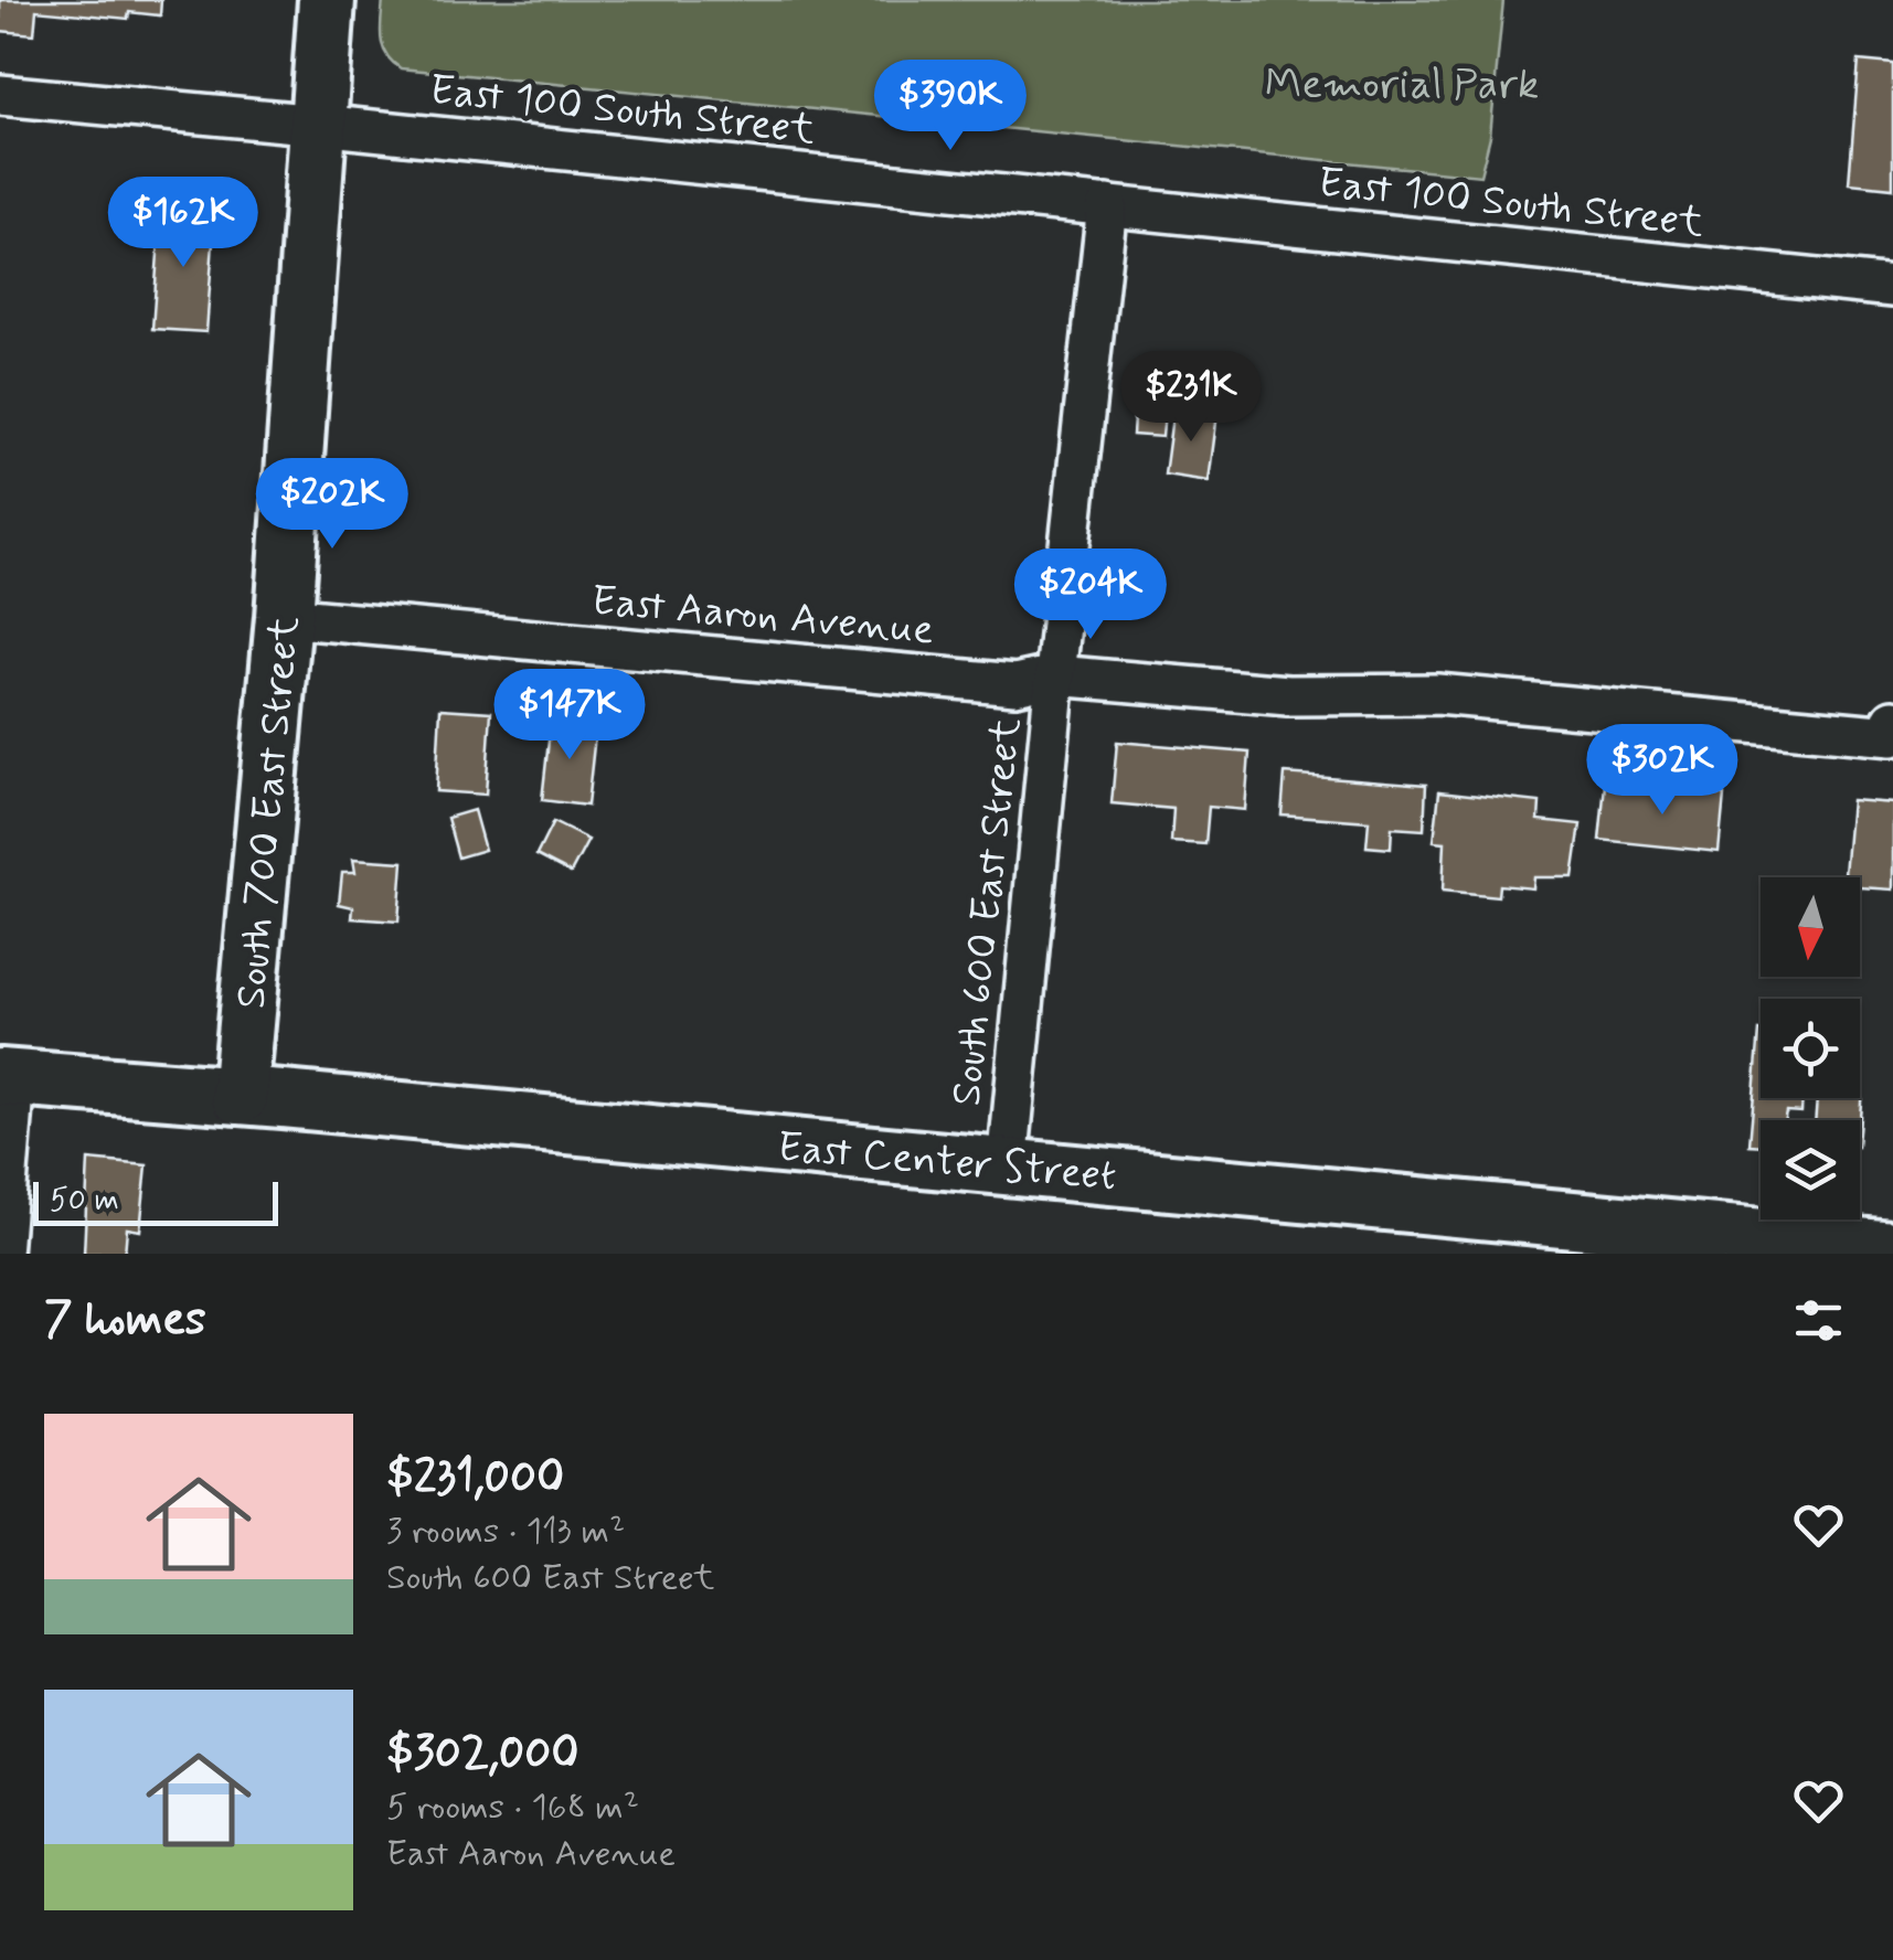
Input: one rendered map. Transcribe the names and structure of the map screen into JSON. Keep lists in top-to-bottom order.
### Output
{
  "streets": {
    "street": [
      "East 100 South Street",
      "East Aaron Avenue",
      "South 700 East Street",
      "South 600 East Street",
      "East Center Street"
    ]
  },
  "crossings": [
    ["East 100 South Street", "South 700 East Street"],
    ["East 100 South Street", "South 600 East Street"],
    ["East Aaron Avenue", "South 700 East Street"],
    ["East Aaron Avenue", "South 600 East Street"],
    ["South 700 East Street", "East Center Street"],
    ["South 600 East Street", "East Center Street"]
  ],
  "parks": ["Memorial Park"],
  "scale_bar": "50 m",
  "north": "bottom",
  "page": {
    "price": [
      "$390K",
      "$162K",
      "$231K",
      "$202K",
      "$204K",
      "$147K",
      "$302K"
    ],
    "scale": "50 m",
    "heading": "7 homes",
    "list": [
      {
        "name": "$231,000",
        "note": "3 rooms · 113 m² · South 600 East Street"
      },
      {
        "name": "$302,000",
        "note": "5 rooms · 168 m² · East Aaron Avenue"
      }
    ]
  }
}
